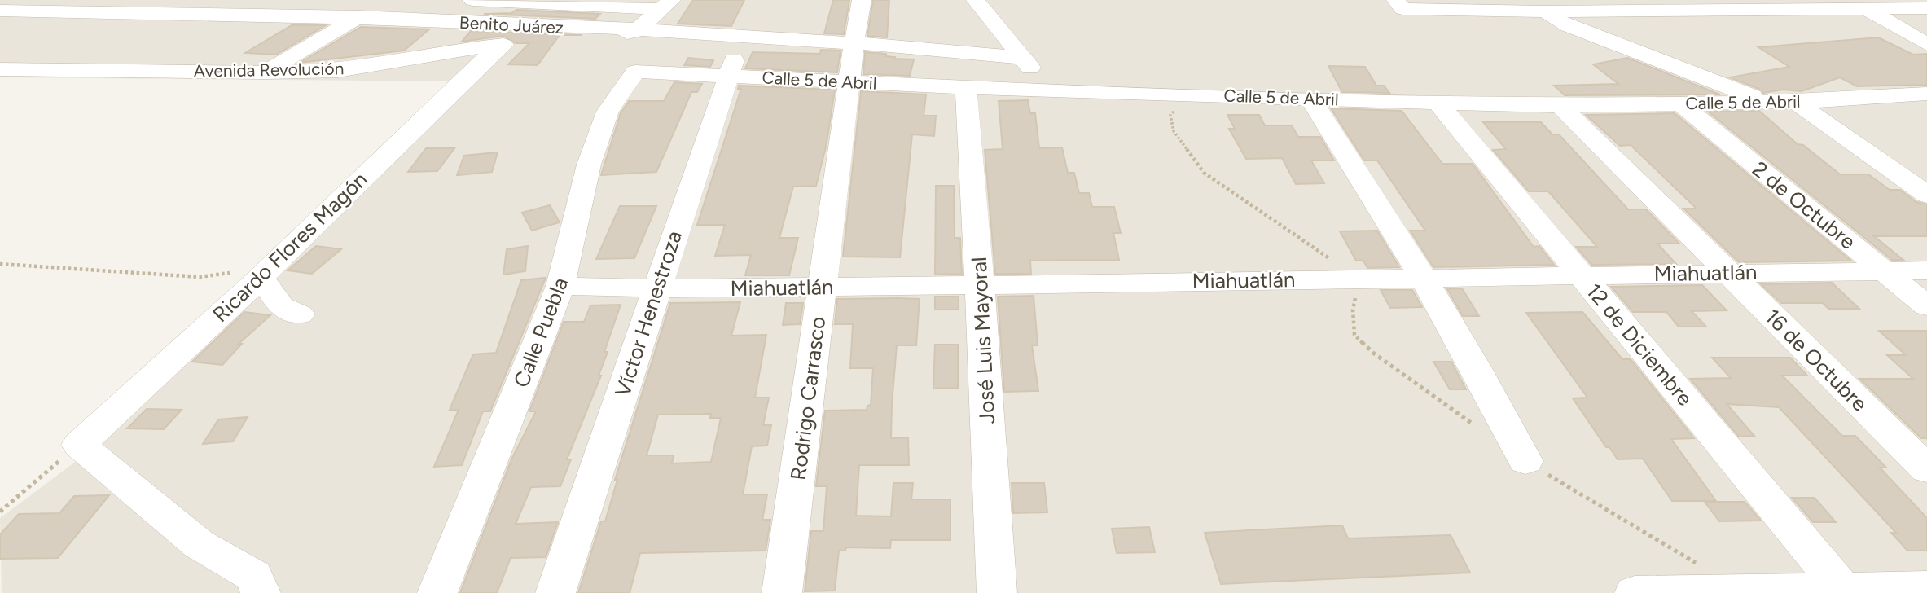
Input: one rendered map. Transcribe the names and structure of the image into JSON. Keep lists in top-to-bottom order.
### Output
{
  "streets": {
    "street": [
      "Benito Juárez",
      "Avenida Revolución",
      "Calle 5 de Abril",
      "2 de Octubre",
      "Ricardo Flores Magón",
      "Miahuatlán",
      "Víctor Henestroza",
      "Calle Puebla",
      "José Luis Mayoral",
      "12 de Diciembre",
      "16 de Octubre",
      "Rodrigo Carrasco"
    ]
  },
  "crossings": [
    ["Benito Juárez", "Avenida Revolución"],
    ["Benito Juárez", "Víctor Henestroza"],
    ["Benito Juárez", "Rodrigo Carrasco"],
    ["Avenida Revolución", "Ricardo Flores Magón"],
    ["Calle 5 de Abril", "2 de Octubre"],
    ["Calle 5 de Abril", "Víctor Henestroza"],
    ["Calle 5 de Abril", "Calle Puebla"],
    ["Calle 5 de Abril", "José Luis Mayoral"],
    ["Calle 5 de Abril", "12 de Diciembre"],
    ["Calle 5 de Abril", "16 de Octubre"],
    ["Calle 5 de Abril", "Rodrigo Carrasco"],
    ["2 de Octubre", "Miahuatlán"],
    ["Miahuatlán", "Víctor Henestroza"],
    ["Miahuatlán", "Calle Puebla"],
    ["Miahuatlán", "José Luis Mayoral"],
    ["Miahuatlán", "12 de Diciembre"],
    ["Miahuatlán", "16 de Octubre"],
    ["Miahuatlán", "Rodrigo Carrasco"]
  ]
}
